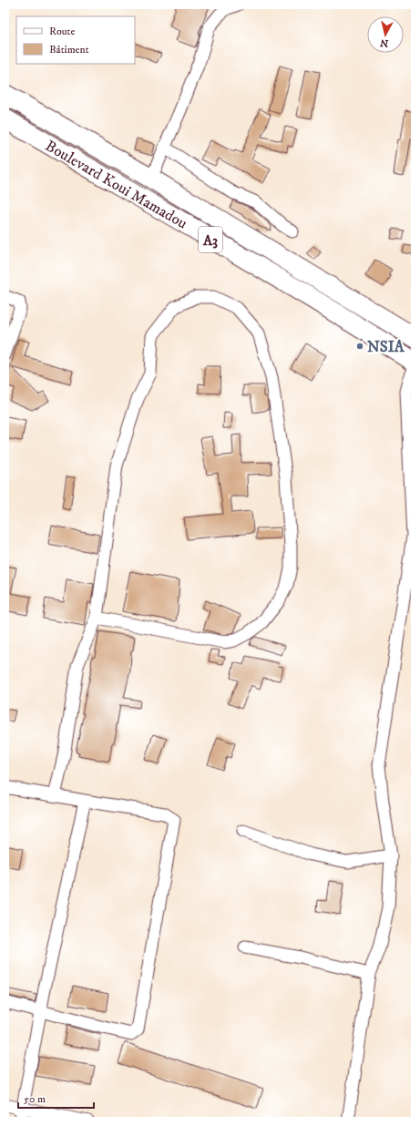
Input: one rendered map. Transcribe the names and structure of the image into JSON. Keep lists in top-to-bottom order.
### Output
{
  "streets": {
    "main road": ["Boulevard Koui Mamadou", "A3"]
  },
  "places": ["NSIA"],
  "legend": ["Route", "Bâtiment"],
  "scale_bar": "50 m",
  "north": "bottom"
}
